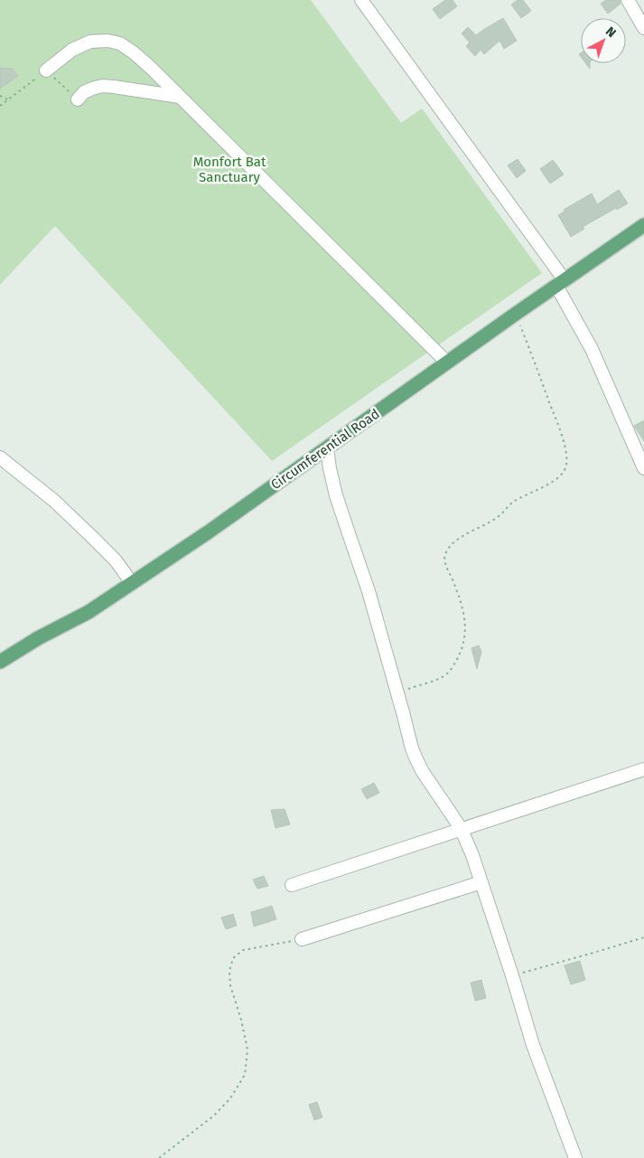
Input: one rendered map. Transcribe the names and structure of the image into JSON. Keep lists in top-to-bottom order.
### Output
{
  "streets": {
    "main road": ["Circumferential Road"]
  },
  "parks": ["Monfort Bat Sanctuary"],
  "north": "top right"
}
